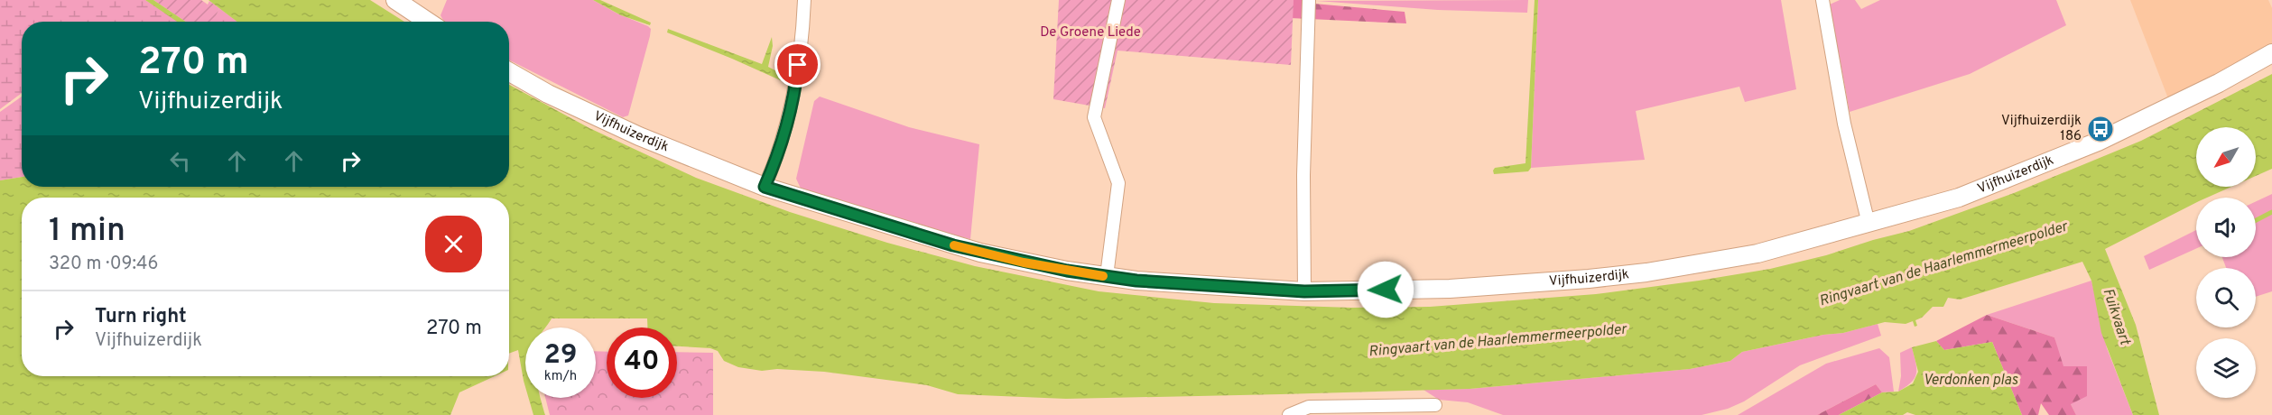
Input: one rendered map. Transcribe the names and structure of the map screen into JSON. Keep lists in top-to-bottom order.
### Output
{
  "streets": {
    "street": ["Vijfhuizerdijk"]
  },
  "water": ["Ringvaart van de Haarlemmermeerpolder", "Fuikvaart", "Verdonken plas"],
  "parks": ["De Groene Liede"],
  "places": {
    "bus stop": ["Vijfhuizerdijk 186"]
  },
  "north": "bottom left",
  "page": {
    "turn": ["270 m", "Vijfhuizerdijk"],
    "heading": ["1 min", "320 m · 09:46"],
    "list": [
      {
        "name": "Turn right",
        "note": "Vijfhuizerdijk",
        "value": "270 m"
      }
    ],
    "speed": "29 km/h",
    "limit": "40"
  }
}
